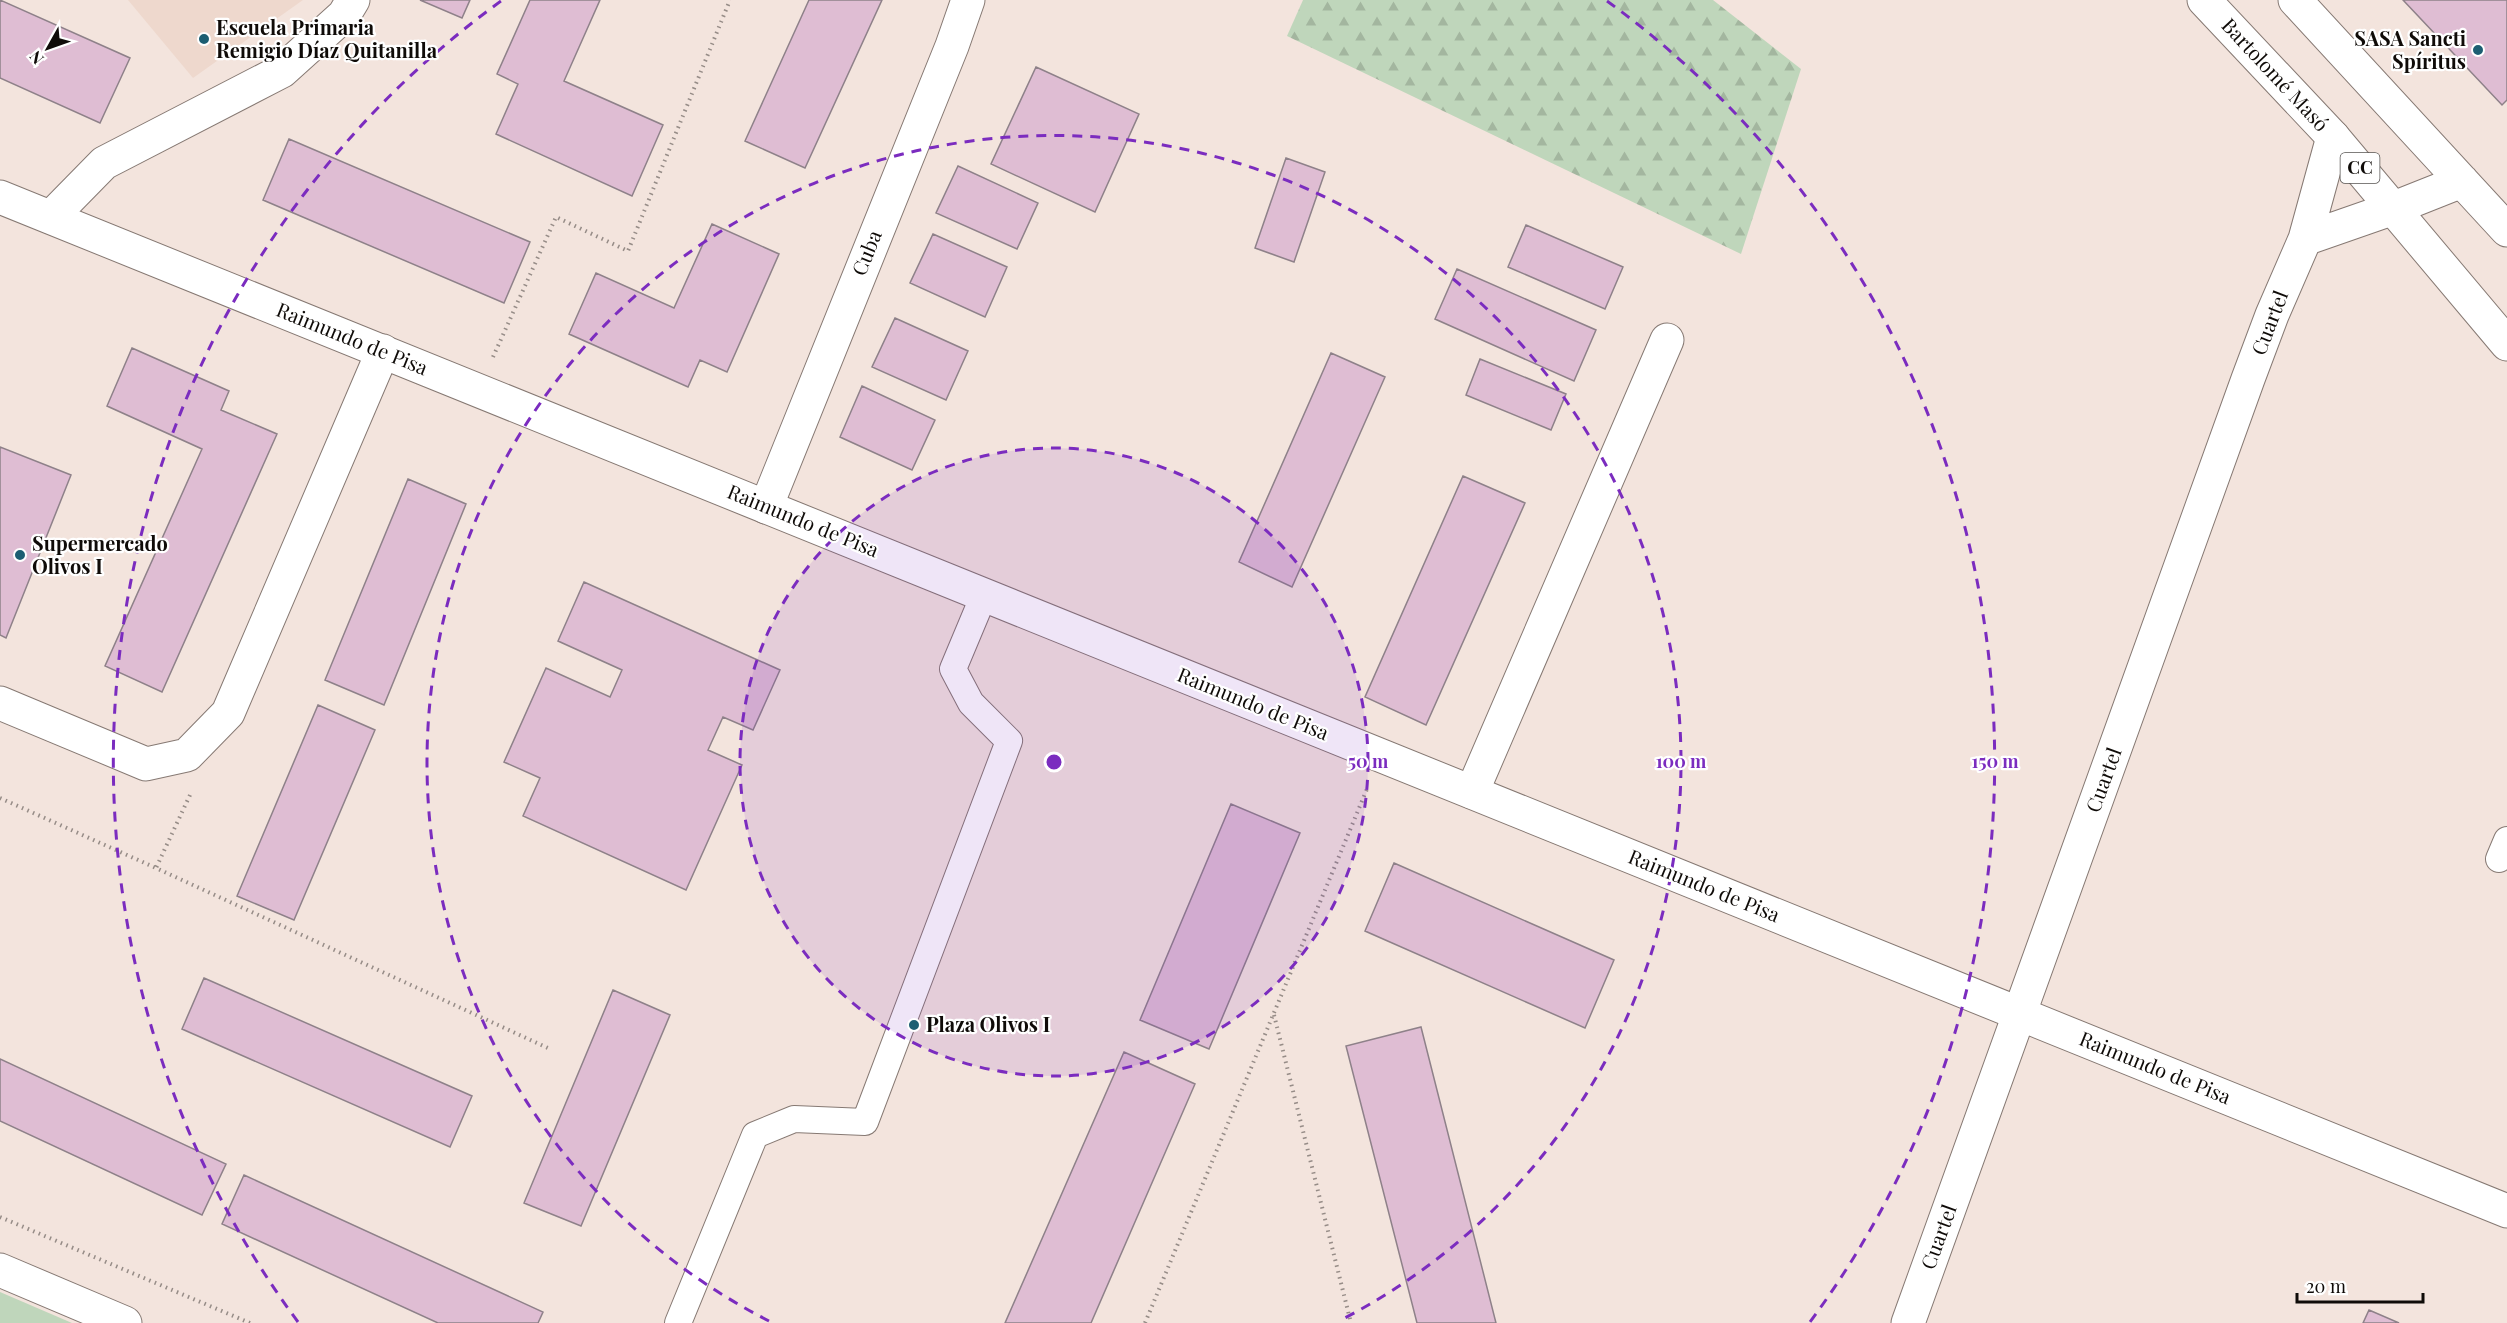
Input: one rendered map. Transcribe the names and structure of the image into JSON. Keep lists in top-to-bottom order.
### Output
{
  "streets": {
    "street": [
      "Bartolomé Masó",
      "CC",
      "Cuba",
      "Cuartel",
      "Raimundo de Pisa"
    ]
  },
  "crossings": [
    ["Bartolomé Masó", "Cuartel"],
    ["Cuba", "Raimundo de Pisa"],
    ["Cuartel", "Raimundo de Pisa"]
  ],
  "places": [
    "Escuela Primaria Remigio Díaz Quitanilla",
    "SASA Sancti Spíritus",
    "Supermercado Olivos I",
    "Plaza Olivos I"
  ],
  "scale_bar": "20 m",
  "north": "bottom left",
  "rings": ["50 m", "100 m", "150 m"]
}
